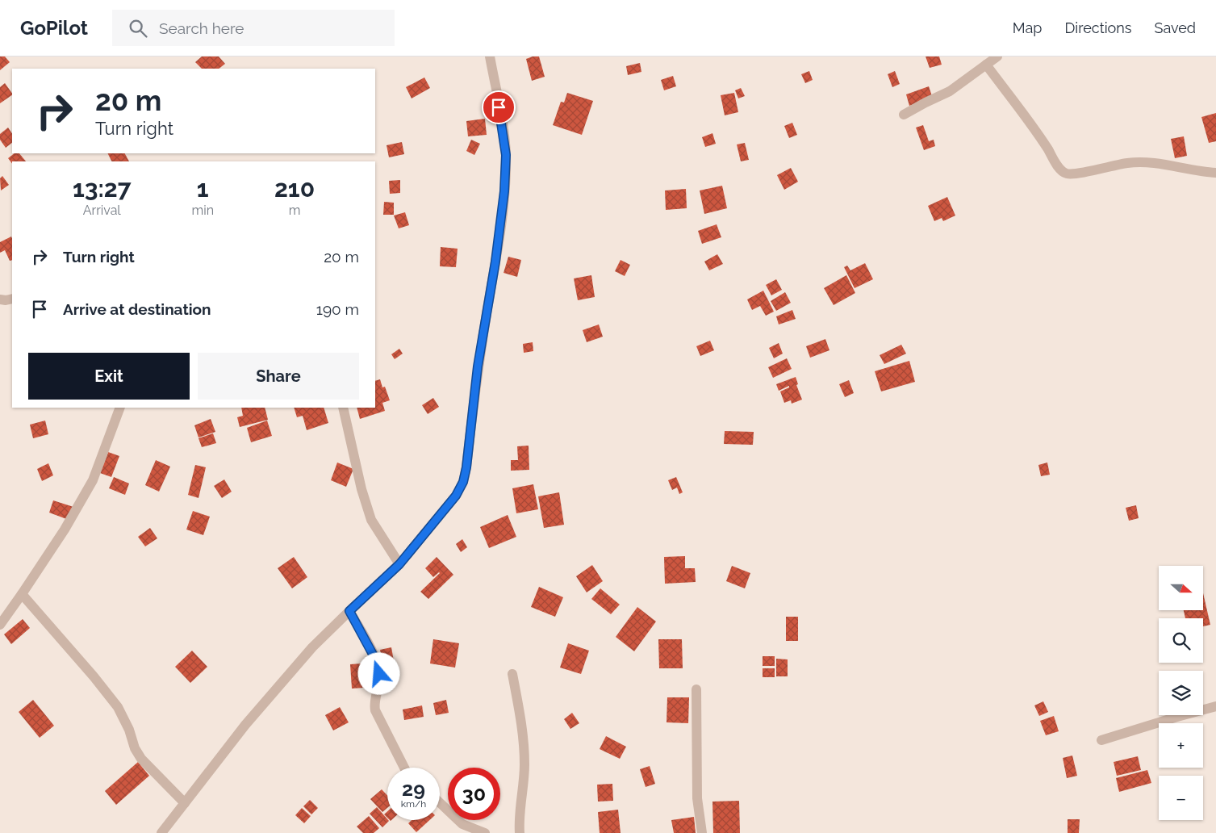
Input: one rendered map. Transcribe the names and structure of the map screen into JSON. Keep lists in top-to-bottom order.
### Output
{
  "north": "right",
  "page": {
    "header": "GoPilot",
    "search": "Search here",
    "nav": ["Map", "Directions", "Saved"],
    "turn": ["20 m", "Turn right"],
    "eta": [
      "13:27",
      "Arrival",
      "1",
      "min",
      "210",
      "m"
    ],
    "list": [
      {
        "name": "Turn right",
        "value": "20 m"
      },
      {
        "name": "Arrive at destination",
        "value": "190 m"
      }
    ],
    "buttons": ["Exit", "Share"],
    "map_buttons": ["+", "−"],
    "speed": "29 km/h",
    "limit": "30"
  }
}
